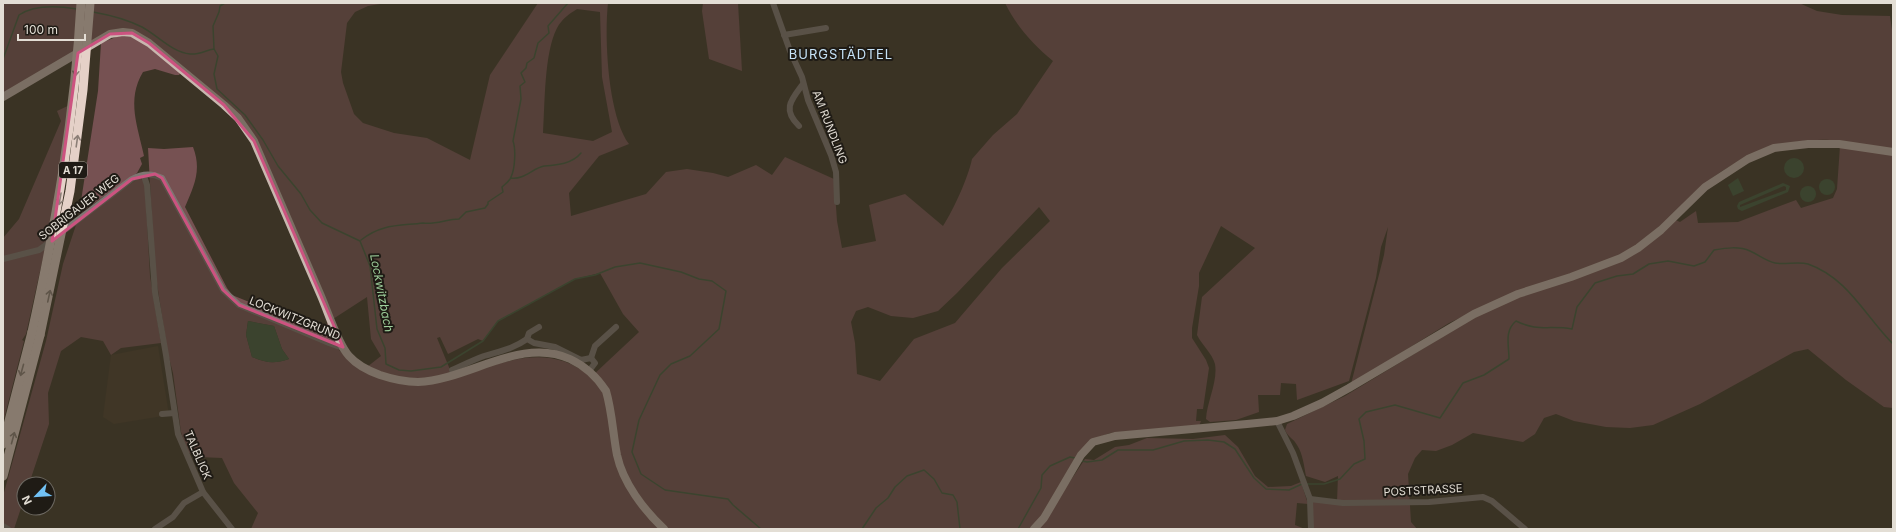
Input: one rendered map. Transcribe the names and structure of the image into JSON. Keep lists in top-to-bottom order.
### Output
{
  "streets": {
    "highway": ["A 17"],
    "street": [
      "AM RUNDLING",
      "SOBRIGAUER WEG",
      "LOCKWITZGRUND",
      "TALBLICK",
      "POSTSTRASSE"
    ]
  },
  "crossings": [
    ["SOBRIGAUER WEG", "LOCKWITZGRUND"],
    ["SOBRIGAUER WEG", "TALBLICK"],
    ["LOCKWITZGRUND", "TALBLICK"]
  ],
  "districts": ["BURGSTÄDTEL"],
  "water": ["Lockwitzbach"],
  "scale_bar": "100 m",
  "north": "bottom left"
}
